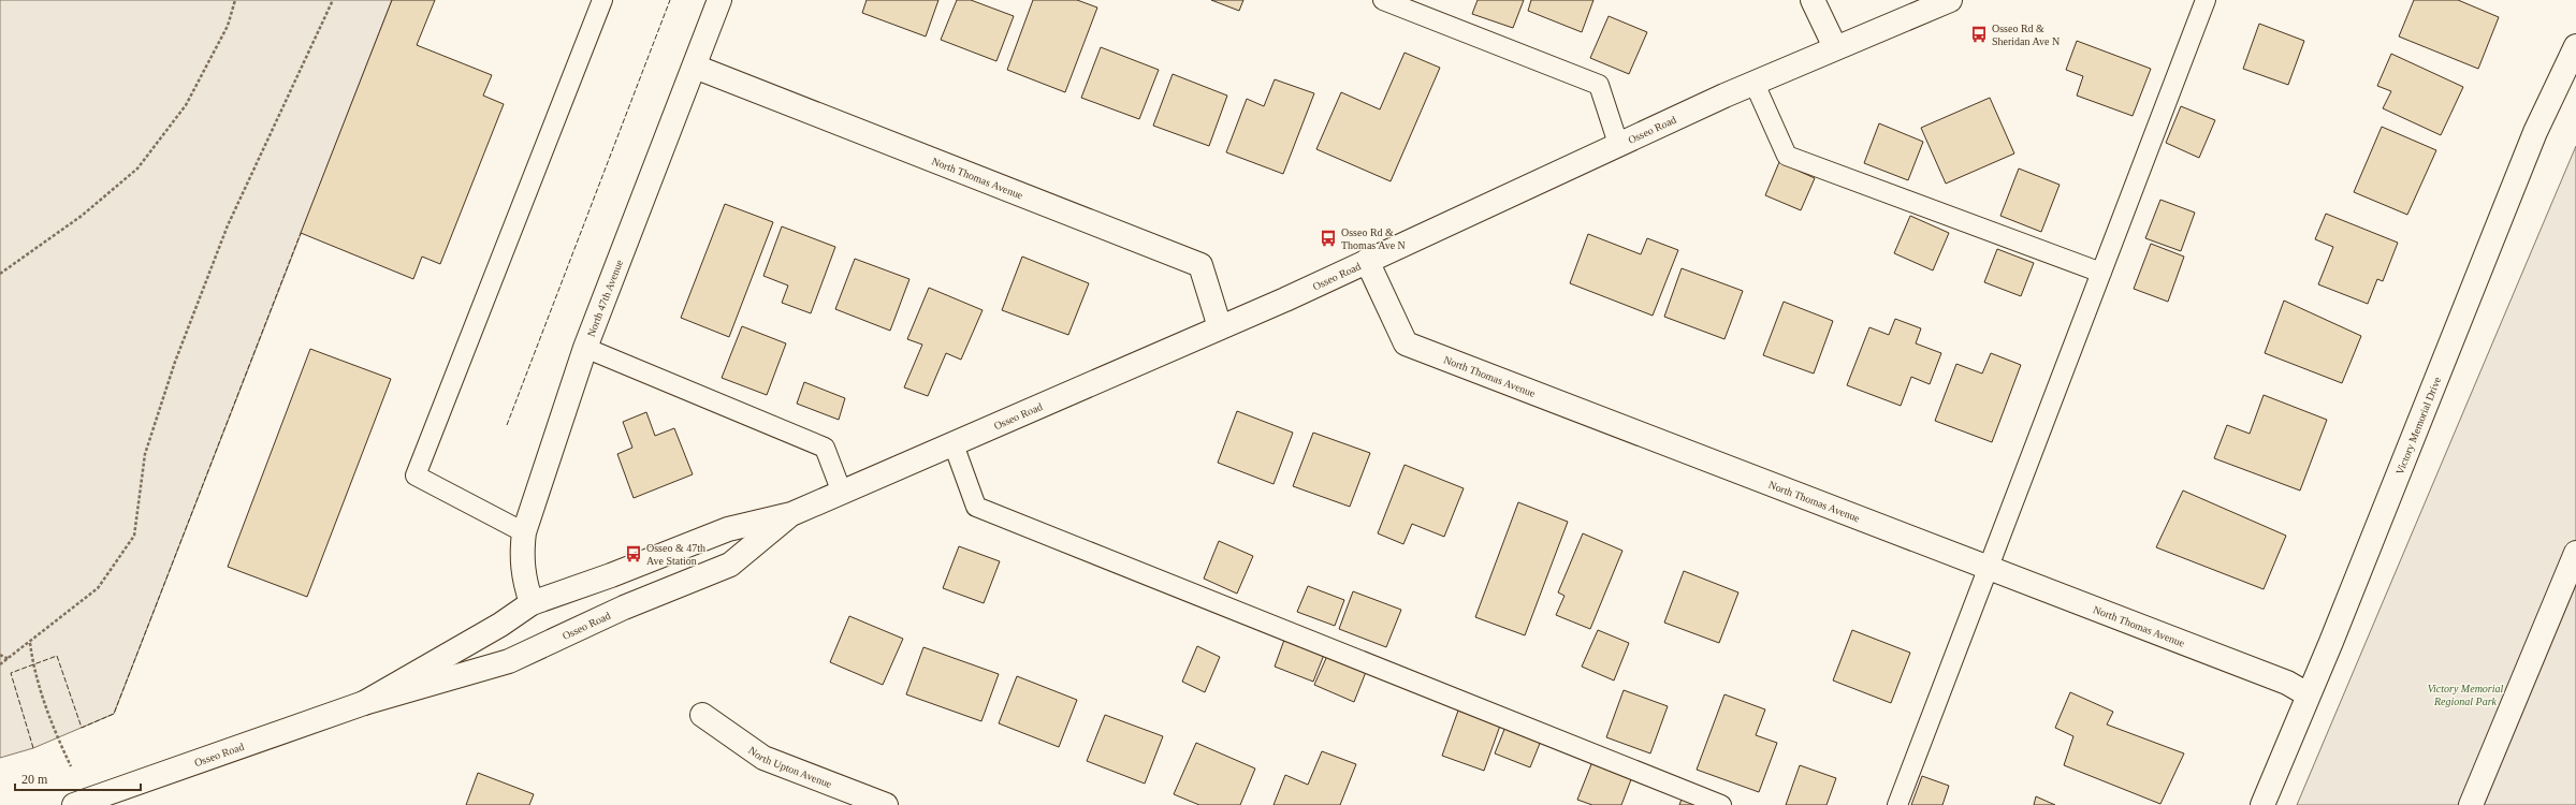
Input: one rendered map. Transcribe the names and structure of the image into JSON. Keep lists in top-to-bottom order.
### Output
{
  "streets": {
    "street": [
      "Osseo Road",
      "North Thomas Avenue",
      "North 47th Avenue",
      "Victory Memorial Drive",
      "North Upton Avenue"
    ]
  },
  "crossings": [
    ["Osseo Road", "North Thomas Avenue"],
    ["Osseo Road", "North 47th Avenue"],
    ["North Thomas Avenue", "North 47th Avenue"],
    ["North Thomas Avenue", "Victory Memorial Drive"]
  ],
  "parks": ["Victory Memorial Regional Park"],
  "places": {
    "bus stop": ["Osseo Rd & Sheridan Ave N", "Osseo Rd & Thomas Ave N", "Osseo & 47th Ave Station"]
  },
  "scale_bar": "20 m"
}
